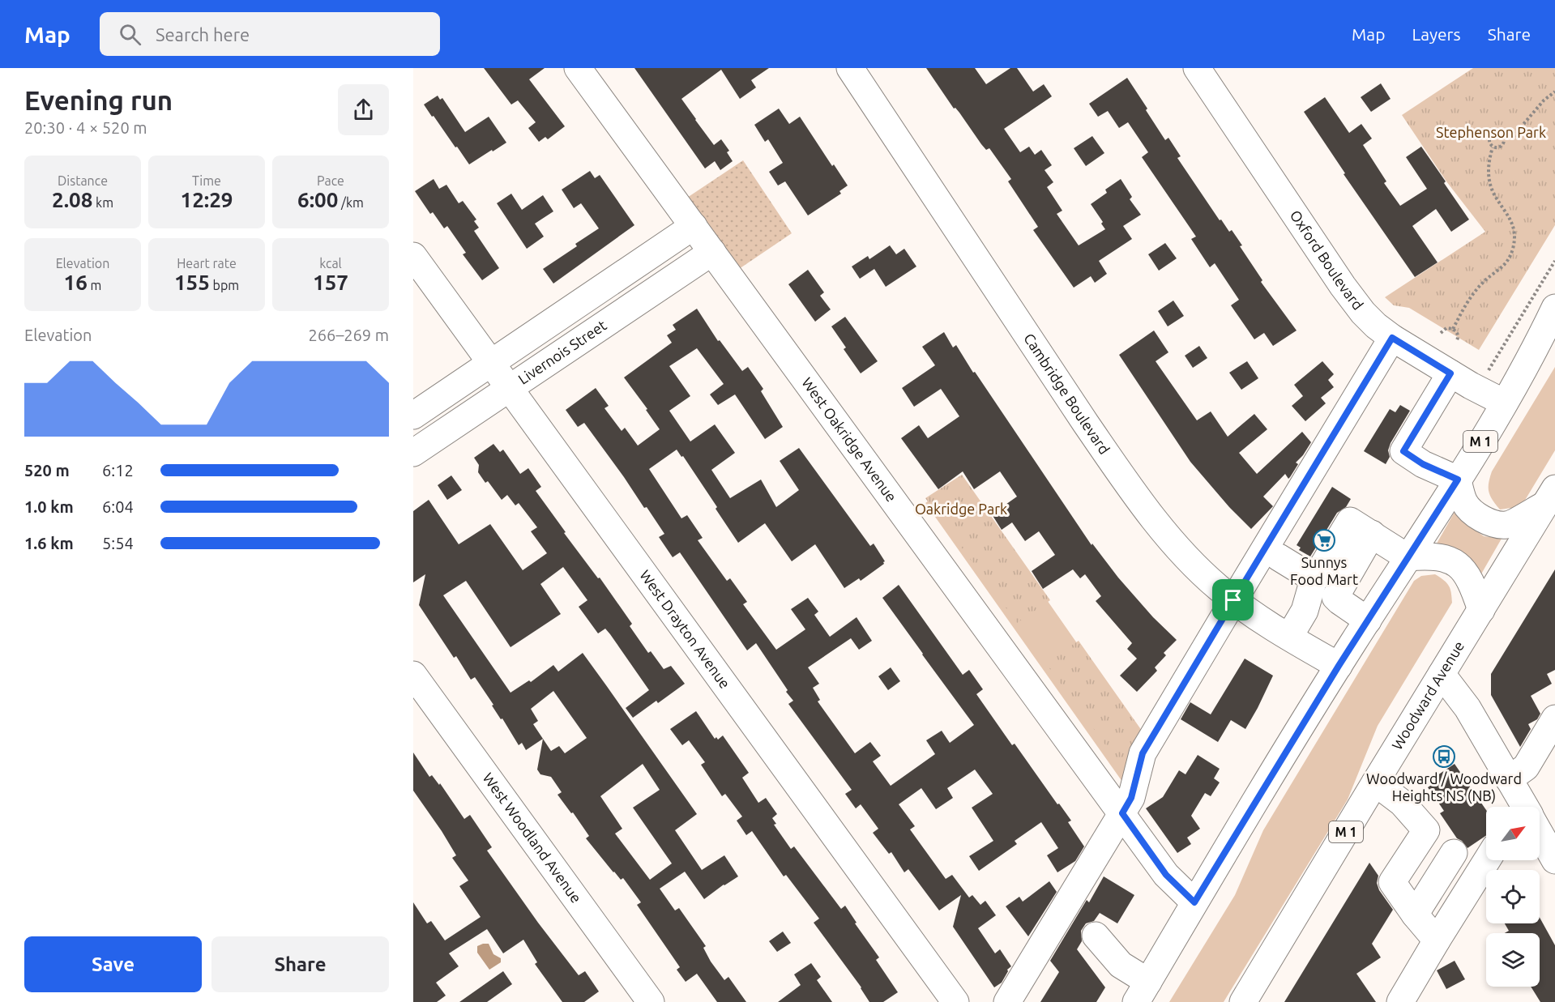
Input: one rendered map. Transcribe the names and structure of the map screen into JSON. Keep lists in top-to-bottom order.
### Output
{
  "streets": {
    "street": [
      "Oxford Boulevard",
      "Livernois Street",
      "Cambridge Boulevard",
      "West Oakridge Avenue",
      "M 1",
      "West Drayton Avenue",
      "Woodward Avenue",
      "West Woodland Avenue"
    ]
  },
  "crossings": [
    ["Oxford Boulevard", "M 1"],
    ["Livernois Street", "West Oakridge Avenue"],
    ["Livernois Street", "West Drayton Avenue"],
    ["Cambridge Boulevard", "M 1"],
    ["West Oakridge Avenue", "M 1"]
  ],
  "parks": ["Stephenson Park", "Oakridge Park"],
  "places": {
    "supermarket": ["Sunnys Food Mart"],
    "bus stop": ["Woodward / Woodward Heights NS (NB)"]
  },
  "north": "top right",
  "page": {
    "header": "Map",
    "search": "Search here",
    "nav": ["Map", "Layers", "Share"],
    "heading": ["Evening run", "20:30 · 4 × 520 m"],
    "stats": [
      ["Distance", "2.08 km"],
      ["Time", "12:29"],
      ["Pace", "6:00 /km"],
      ["Elevation", "16 m"],
      ["Heart rate", "155 bpm"],
      ["kcal", "157"]
    ],
    "chart": ["Elevation", "266–269 m"],
    "list": [
      {
        "name": "520 m",
        "note": "6:12"
      },
      {
        "name": "1.0 km",
        "note": "6:04"
      },
      {
        "name": "1.6 km",
        "note": "5:54"
      }
    ],
    "buttons": ["Save", "Share"]
  }
}
